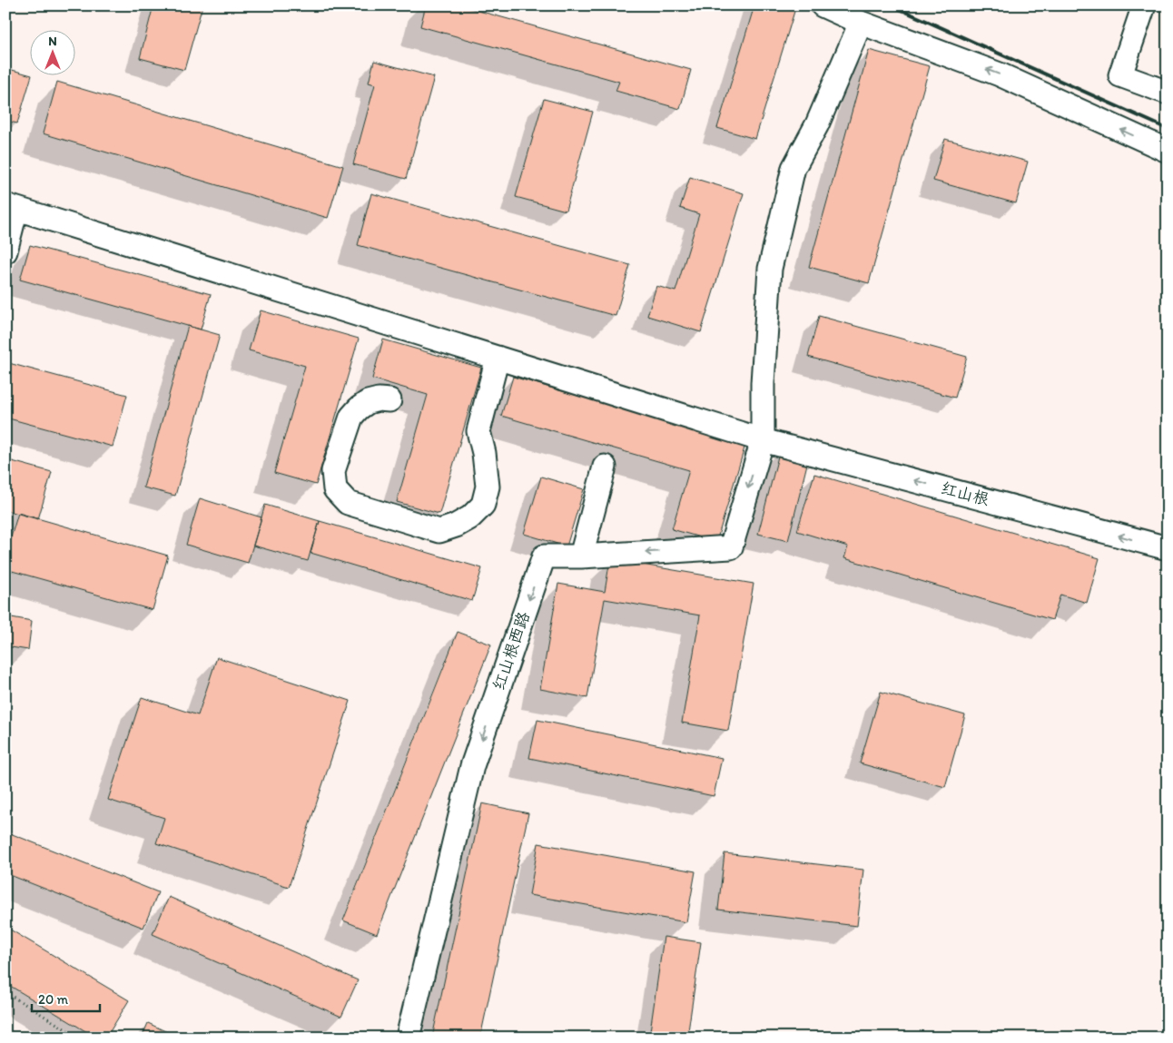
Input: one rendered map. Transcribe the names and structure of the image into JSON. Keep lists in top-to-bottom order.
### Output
{
  "streets": {
    "street": ["红山根", "红山根西路"]
  },
  "crossings": [
    ["红山根", "红山根西路"]
  ],
  "one_way": ["红山根西路"],
  "scale_bar": "20 m",
  "north": "top"
}
